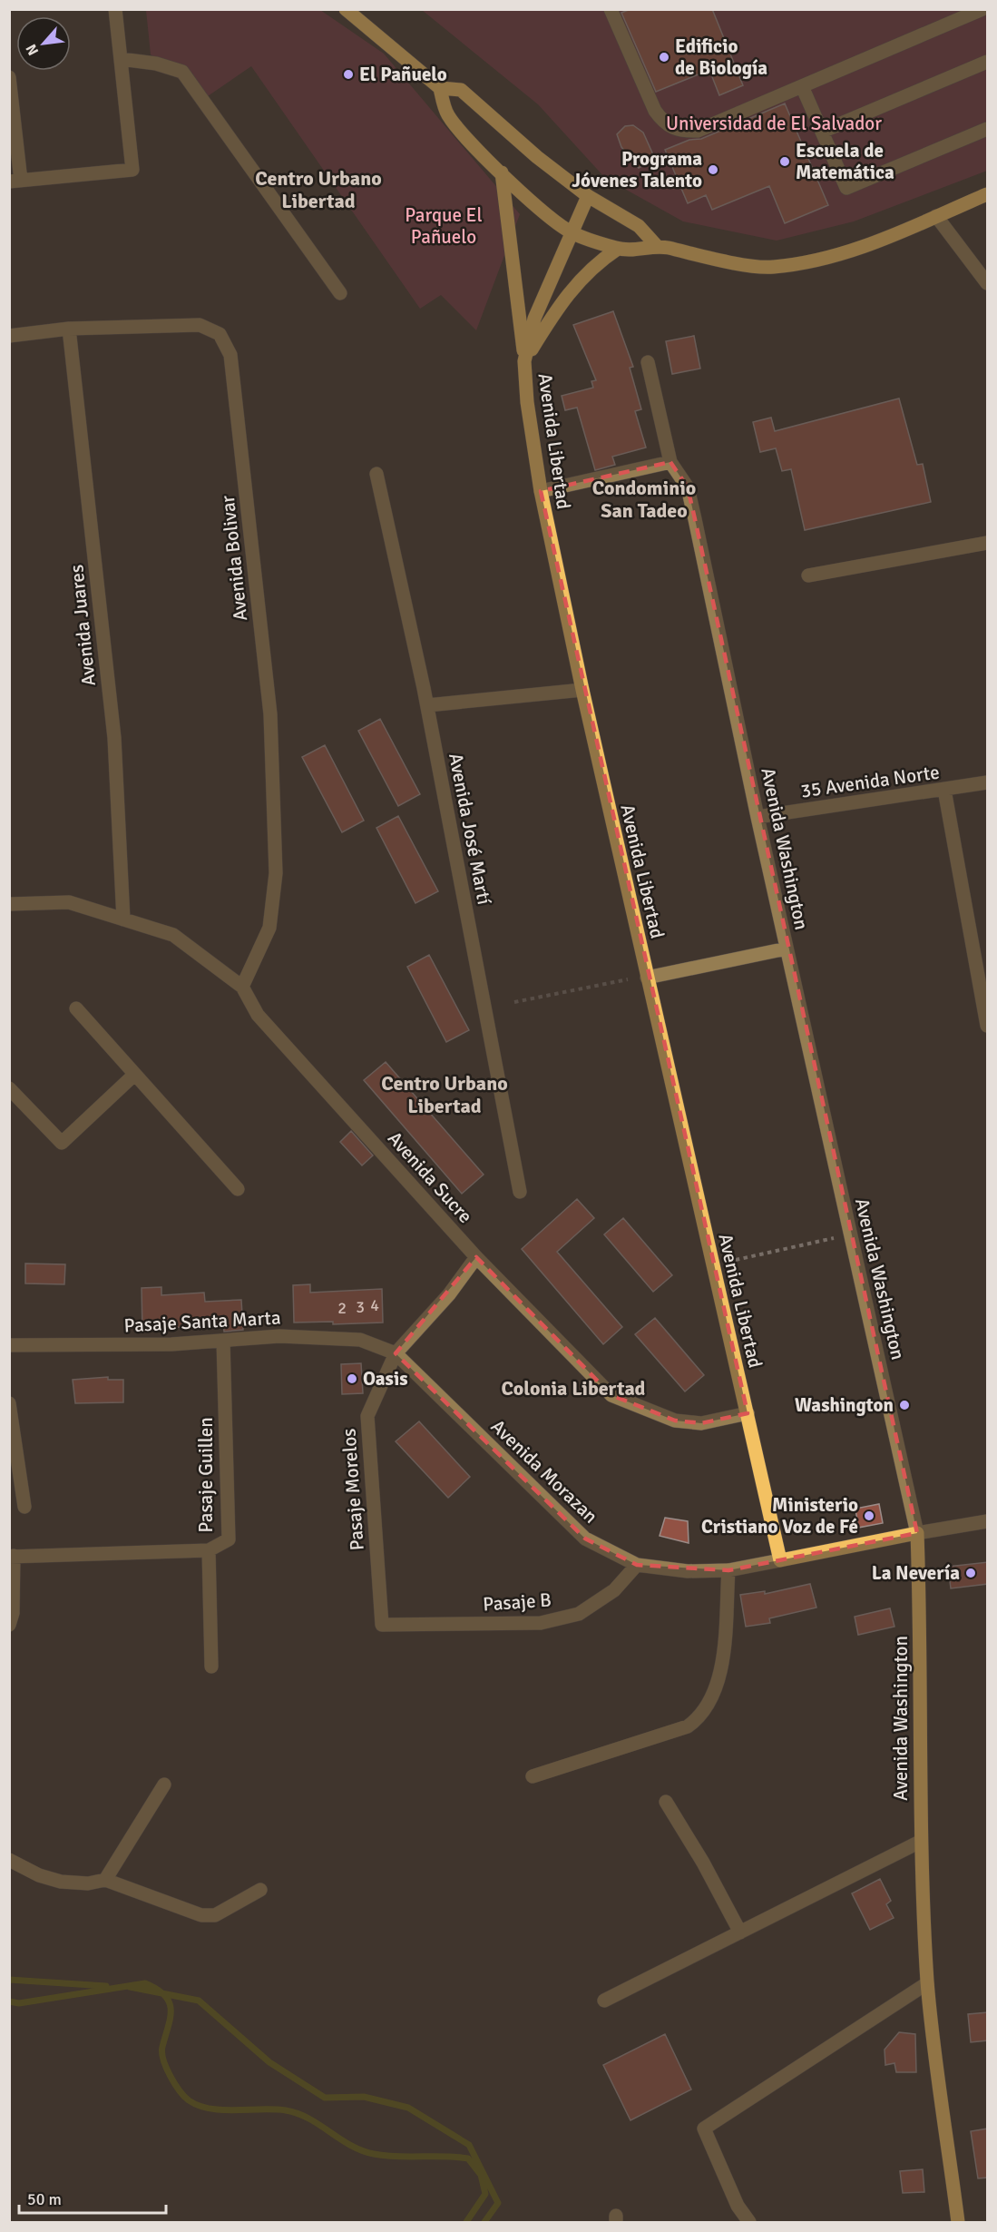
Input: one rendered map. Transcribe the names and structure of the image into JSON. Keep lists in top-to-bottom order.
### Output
{
  "streets": {
    "main road": ["Avenida Libertad", "Avenida Washington", "Avenida Morazan"],
    "street": [
      "Avenida Bolivar",
      "Avenida Juares",
      "35 Avenida Norte",
      "Avenida José Martí",
      "Avenida Sucre",
      "Pasaje Santa Marta",
      "Pasaje Guillen",
      "Pasaje Morelos",
      "Pasaje B"
    ]
  },
  "crossings": [
    ["Avenida Libertad", "Avenida Sucre"],
    ["Avenida Libertad", "Avenida Morazan"],
    ["Avenida Bolivar", "Avenida Juares"],
    ["Avenida Bolivar", "Avenida Sucre"],
    ["Avenida Juares", "Avenida Sucre"],
    ["35 Avenida Norte", "Avenida Washington"],
    ["Avenida Washington", "Avenida Morazan"],
    ["Avenida Sucre", "Pasaje Morelos"],
    ["Pasaje Santa Marta", "Avenida Morazan"],
    ["Pasaje Santa Marta", "Pasaje Guillen"],
    ["Pasaje Santa Marta", "Pasaje Morelos"],
    ["Avenida Morazan", "Pasaje Morelos"],
    ["Avenida Morazan", "Pasaje B"],
    ["Pasaje Morelos", "Pasaje B"]
  ],
  "districts": [
    "Centro Urbano Libertad",
    "Condominio San Tadeo",
    "Centro Urbano Libertad",
    "Colonia Libertad"
  ],
  "parks": ["Universidad de El Salvador", "Parque El Pañuelo"],
  "places": [
    "Edificio de Biología",
    "El Pañuelo",
    "Escuela de Matemática",
    "Programa Jóvenes Talento",
    "Oasis",
    "Washington",
    "Ministerio Cristiano Voz de Fé",
    "La Nevería"
  ],
  "house_numbers": ["4", "3", "2"],
  "scale_bar": "50 m",
  "north": "bottom left"
}
